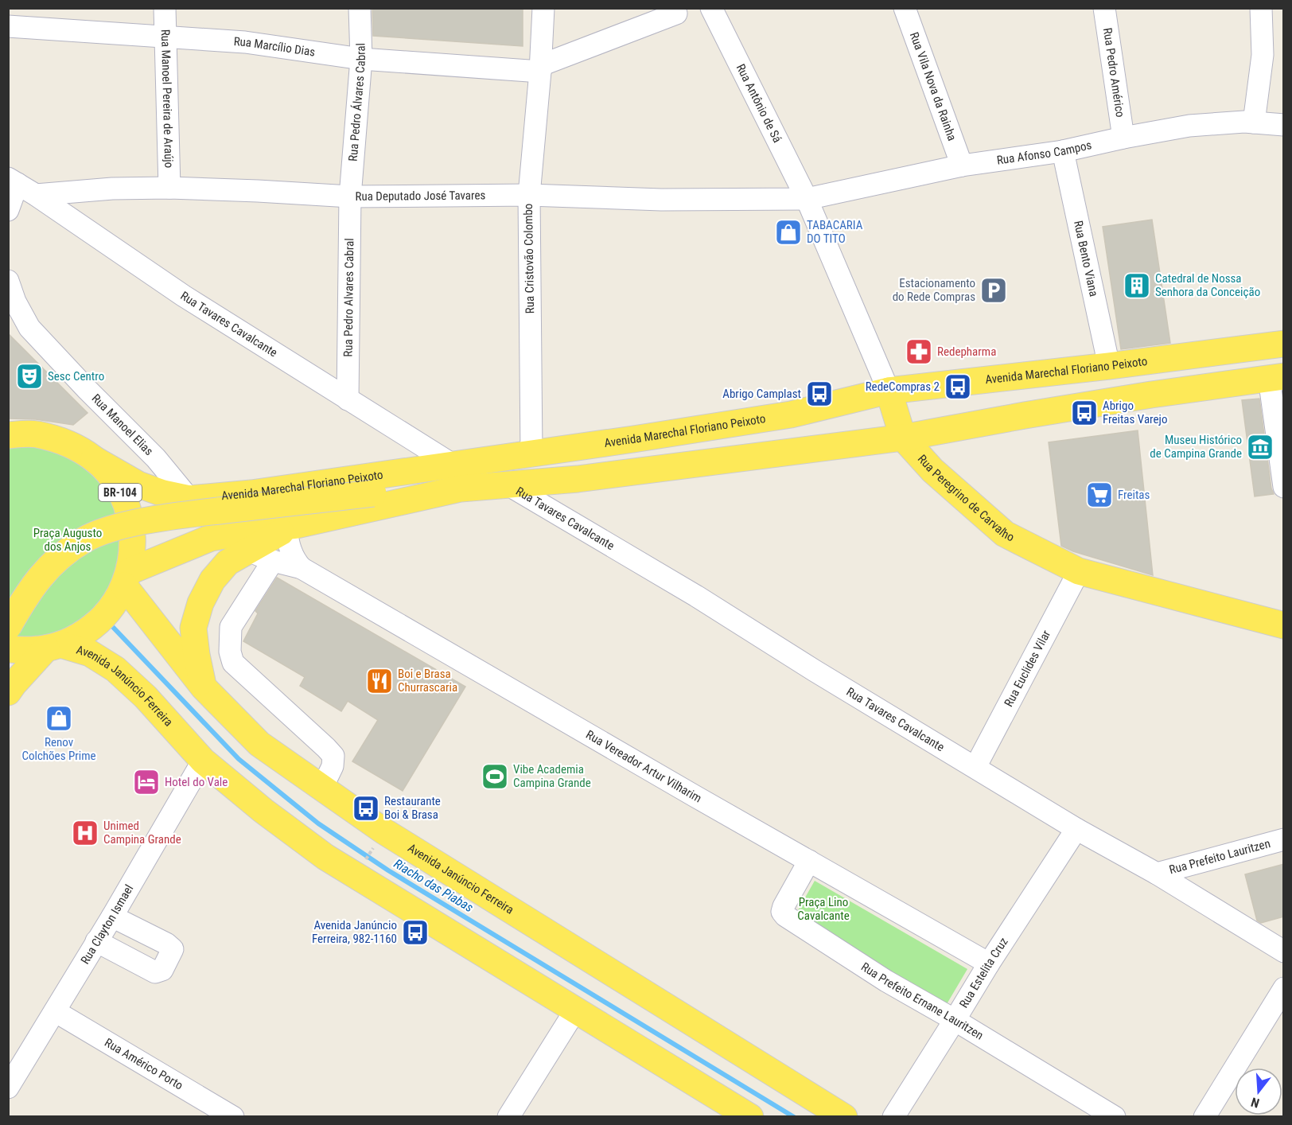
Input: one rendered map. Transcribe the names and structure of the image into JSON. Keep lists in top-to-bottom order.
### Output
{
  "streets": {
    "main road": [
      "Avenida Marechal Floriano Peixoto",
      "BR-104",
      "Rua Peregrino de Carvalho",
      "Avenida Janúncio Ferreira"
    ],
    "street": [
      "Rua Marcílio Dias",
      "Rua Pedro Américo",
      "Rua Vila Nova da Rainha",
      "Rua Manoel Pereira de Araújo",
      "Rua Pedro Álvares Cabral",
      "Rua Antônio de Sá",
      "Rua Afonso Campos",
      "Rua Deputado José Tavares",
      "Rua Cristovão Colombo",
      "Rua Bento Viana",
      "Rua Pedro Alvares Cabral",
      "Rua Tavares Cavalcante",
      "Rua Manoel Elias",
      "Rua Euclides Vilar",
      "Rua Vereador Artur Vilharim",
      "Rua Prefeito Lauritzen",
      "Rua Clayton Ismael",
      "Rua Estelita Cruz",
      "Rua Prefeito Ernane Lauritzen",
      "Rua Américo Porto"
    ]
  },
  "crossings": [
    ["Rua Marcílio Dias", "Rua Manoel Pereira de Araújo"],
    ["Rua Marcílio Dias", "Rua Pedro Álvares Cabral"],
    ["Rua Marcílio Dias", "Rua Cristovão Colombo"],
    ["Rua Pedro Américo", "Rua Afonso Campos"],
    ["Rua Vila Nova da Rainha", "Rua Afonso Campos"],
    ["Rua Manoel Pereira de Araújo", "Rua Deputado José Tavares"],
    ["Rua Pedro Álvares Cabral", "Rua Deputado José Tavares"],
    ["Rua Pedro Álvares Cabral", "Rua Pedro Alvares Cabral"],
    ["Rua Antônio de Sá", "Rua Afonso Campos"],
    ["Rua Antônio de Sá", "Rua Deputado José Tavares"],
    ["Rua Antônio de Sá", "Rua Peregrino de Carvalho"],
    ["Rua Afonso Campos", "Rua Deputado José Tavares"],
    ["Rua Afonso Campos", "Rua Bento Viana"],
    ["Rua Afonso Campos", "Rua Peregrino de Carvalho"],
    ["Rua Deputado José Tavares", "Rua Cristovão Colombo"],
    ["Rua Deputado José Tavares", "Rua Pedro Alvares Cabral"],
    ["Rua Deputado José Tavares", "Rua Tavares Cavalcante"],
    ["Rua Deputado José Tavares", "Rua Peregrino de Carvalho"],
    ["Rua Cristovão Colombo", "Avenida Marechal Floriano Peixoto"],
    ["Rua Bento Viana", "Avenida Marechal Floriano Peixoto"],
    ["Rua Pedro Alvares Cabral", "Rua Tavares Cavalcante"],
    ["Rua Tavares Cavalcante", "Avenida Marechal Floriano Peixoto"],
    ["Rua Tavares Cavalcante", "Rua Euclides Vilar"],
    ["Rua Tavares Cavalcante", "Rua Prefeito Lauritzen"],
    ["Rua Tavares Cavalcante", "Rua Estelita Cruz"],
    ["Avenida Marechal Floriano Peixoto", "Rua Manoel Elias"],
    ["Avenida Marechal Floriano Peixoto", "BR-104"],
    ["Avenida Marechal Floriano Peixoto", "Rua Peregrino de Carvalho"],
    ["Avenida Marechal Floriano Peixoto", "Avenida Janúncio Ferreira"],
    ["Avenida Marechal Floriano Peixoto", "Rua Vereador Artur Vilharim"],
    ["BR-104", "Avenida Janúncio Ferreira"],
    ["Rua Peregrino de Carvalho", "Rua Euclides Vilar"],
    ["Avenida Janúncio Ferreira", "Rua Clayton Ismael"],
    ["Rua Vereador Artur Vilharim", "Rua Estelita Cruz"],
    ["Rua Vereador Artur Vilharim", "Rua Prefeito Ernane Lauritzen"],
    ["Rua Clayton Ismael", "Rua Américo Porto"],
    ["Rua Estelita Cruz", "Rua Prefeito Ernane Lauritzen"]
  ],
  "water": ["Riacho das Piabas"],
  "parks": ["Praça Augusto dos Anjos", "Praça Lino Cavalcante"],
  "places": {
    "shop": ["TABACARIA DO TITO", "Renov Colchões Prime"],
    "building": ["Catedral de Nossa Senhora da Conceição"],
    "parking": ["Estacionamento do Rede Compras"],
    "pharmacy": ["Redepharma"],
    "theatre": ["Sesc Centro"],
    "bus stop": [
      "RedeCompras 2",
      "Abrigo Camplast",
      "Abrigo Freitas Varejo",
      "Restaurante Boi & Brasa",
      "Avenida Janúncio Ferreira, 982-1160"
    ],
    "museum": ["Museu Histórico de Campina Grande"],
    "supermarket": ["Freitas"],
    "restaurant": ["Boi e Brasa Churrascaria"],
    "sports": ["Vibe Academia Campina Grande"],
    "hotel": ["Hotel do Vale"],
    "hospital": ["Unimed Campina Grande"]
  },
  "north": "bottom"
}
